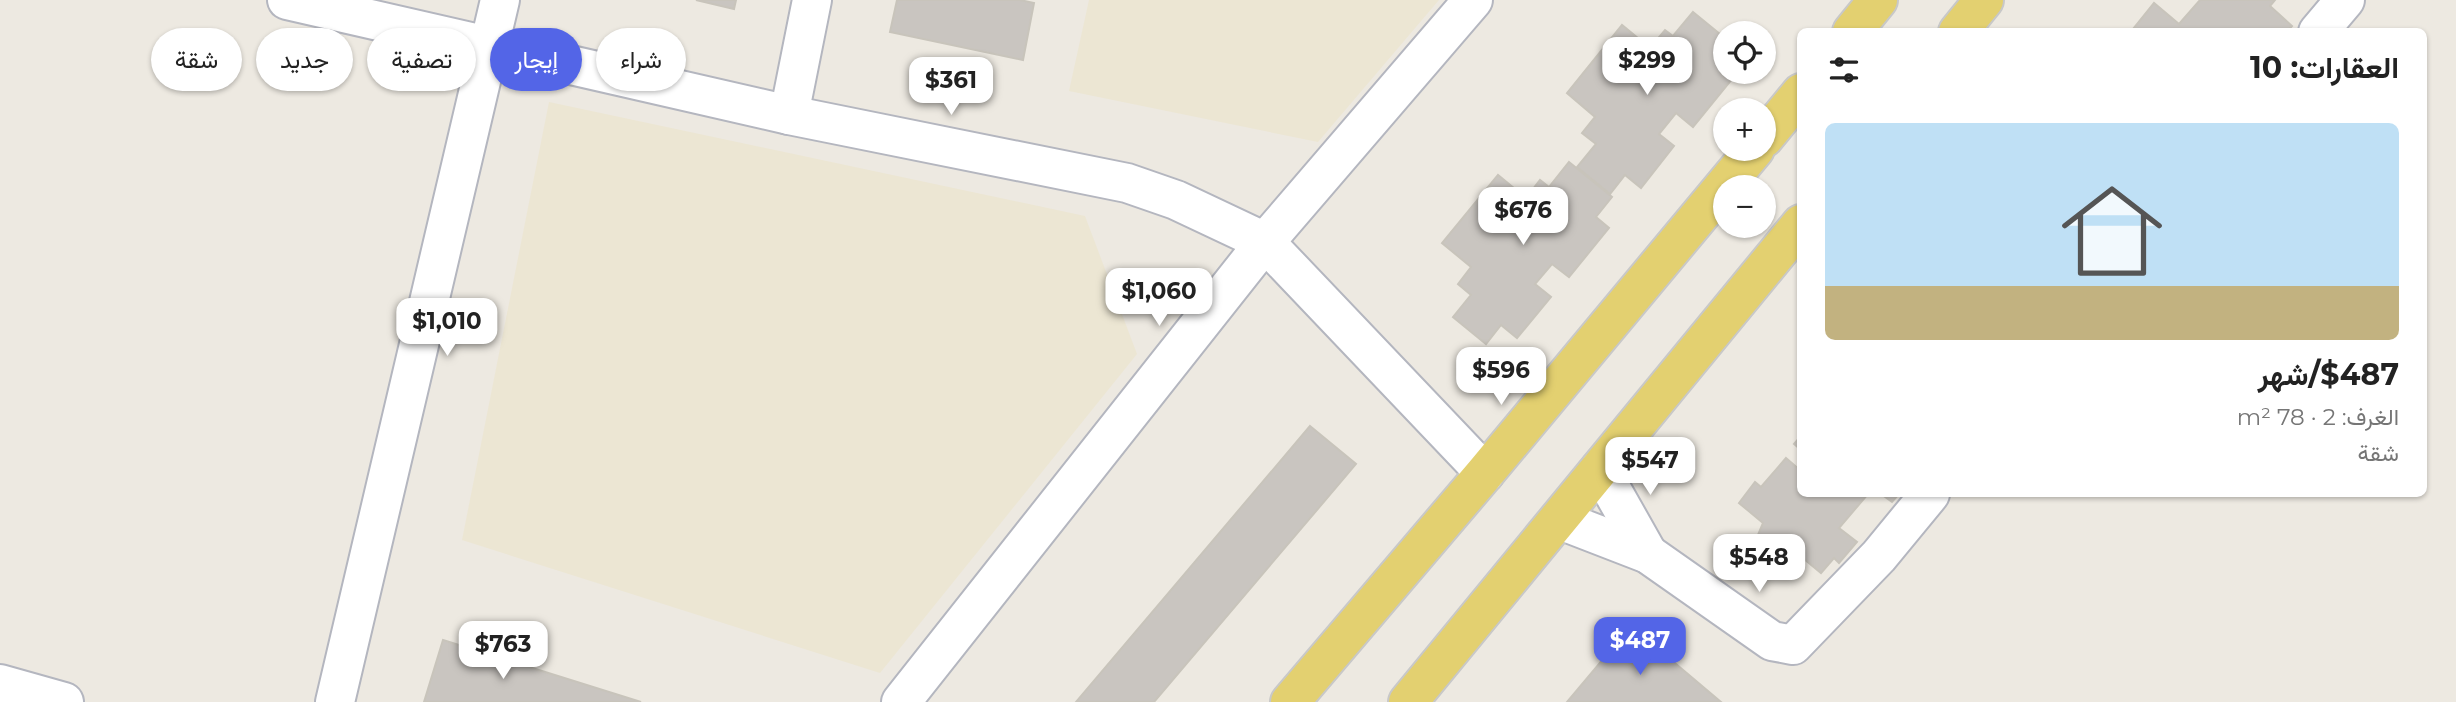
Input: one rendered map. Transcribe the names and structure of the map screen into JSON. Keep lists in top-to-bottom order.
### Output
{
  "page": {
    "map_buttons": ["+", "−"],
    "chip": [
      "شراء",
      "إيجار",
      "تصفية",
      "جديد",
      "شقة"
    ],
    "heading": "العقارات: 10",
    "price": [
      "$299",
      "$361",
      "$676",
      "$1,060",
      "$1,010",
      "$596",
      "$547",
      "$548",
      "$487",
      "$763"
    ],
    "list": [
      {
        "name": "$487/شهر",
        "note": "الغرف: 2 · 78 m² · شقة"
      }
    ]
  }
}
